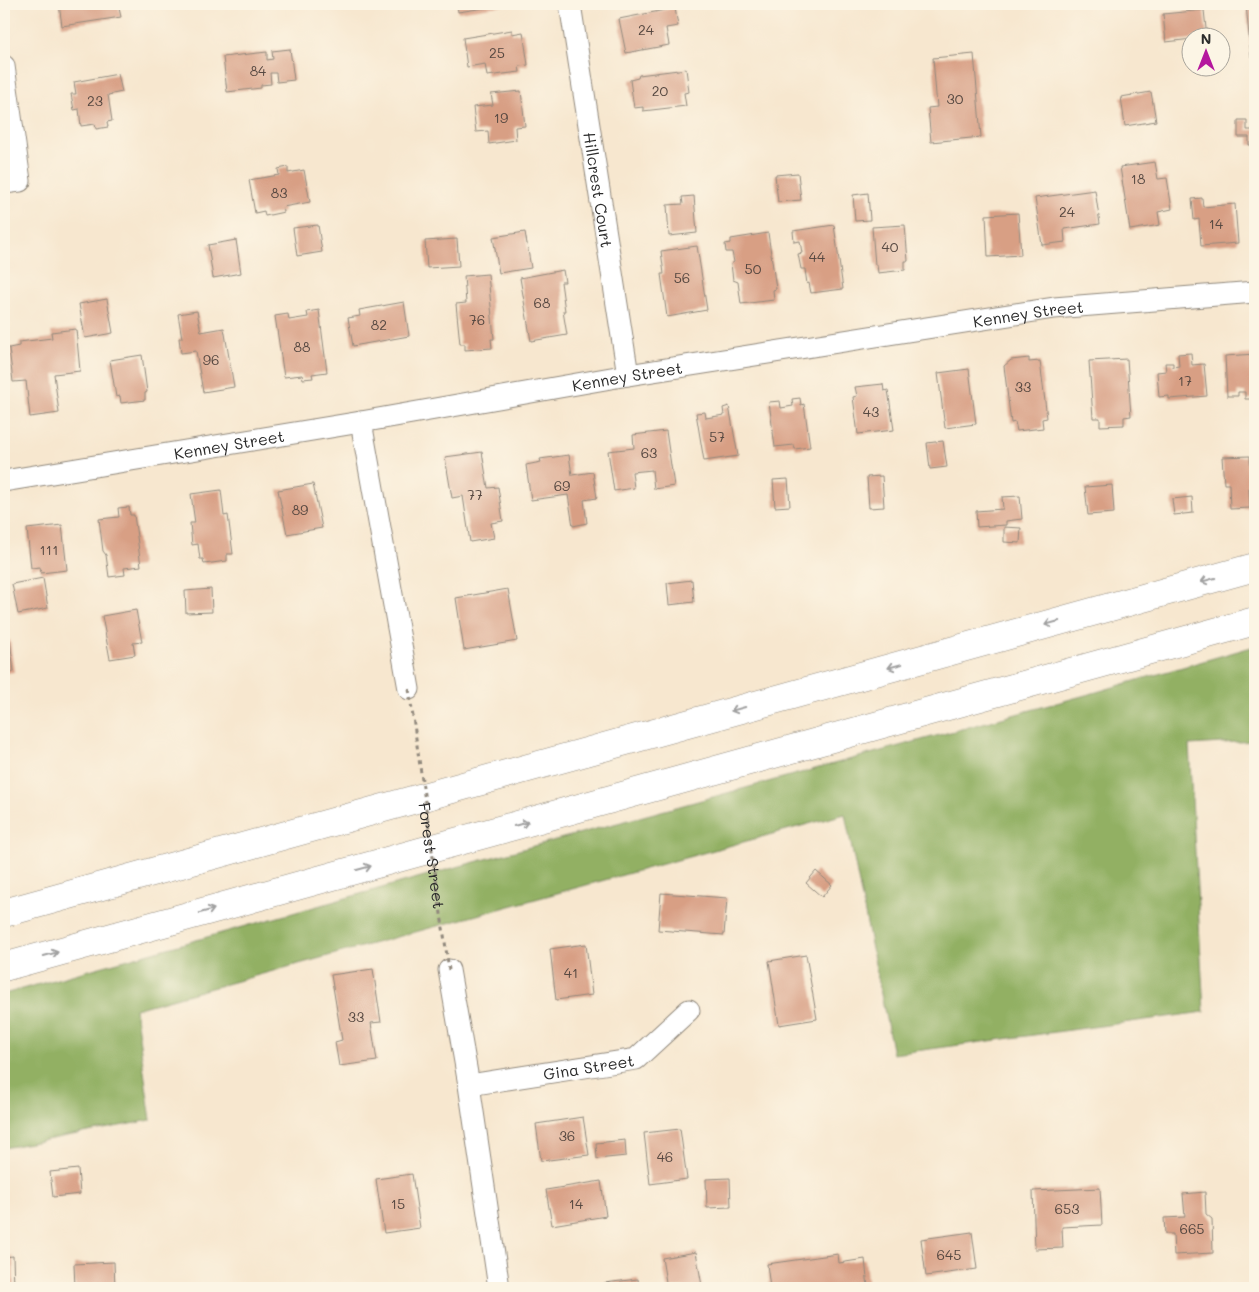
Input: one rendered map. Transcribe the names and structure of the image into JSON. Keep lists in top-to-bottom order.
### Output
{
  "streets": {
    "street": ["Hillcrest Court", "Kenney Street", "Gina Street"],
    "path": ["Forest Street"]
  },
  "crossings": [
    ["Hillcrest Court", "Kenney Street"]
  ],
  "house_numbers": [
    "24",
    "25",
    "84",
    "20",
    "30",
    "23",
    "19",
    "18",
    "83",
    "24",
    "14",
    "40",
    "44",
    "50",
    "56",
    "68",
    "76",
    "82",
    "88",
    "96",
    "17",
    "33",
    "43",
    "57",
    "63",
    "69",
    "77",
    "89",
    "111",
    "41",
    "33",
    "36",
    "46",
    "15",
    "14",
    "653",
    "665",
    "645"
  ],
  "north": "top"
}
